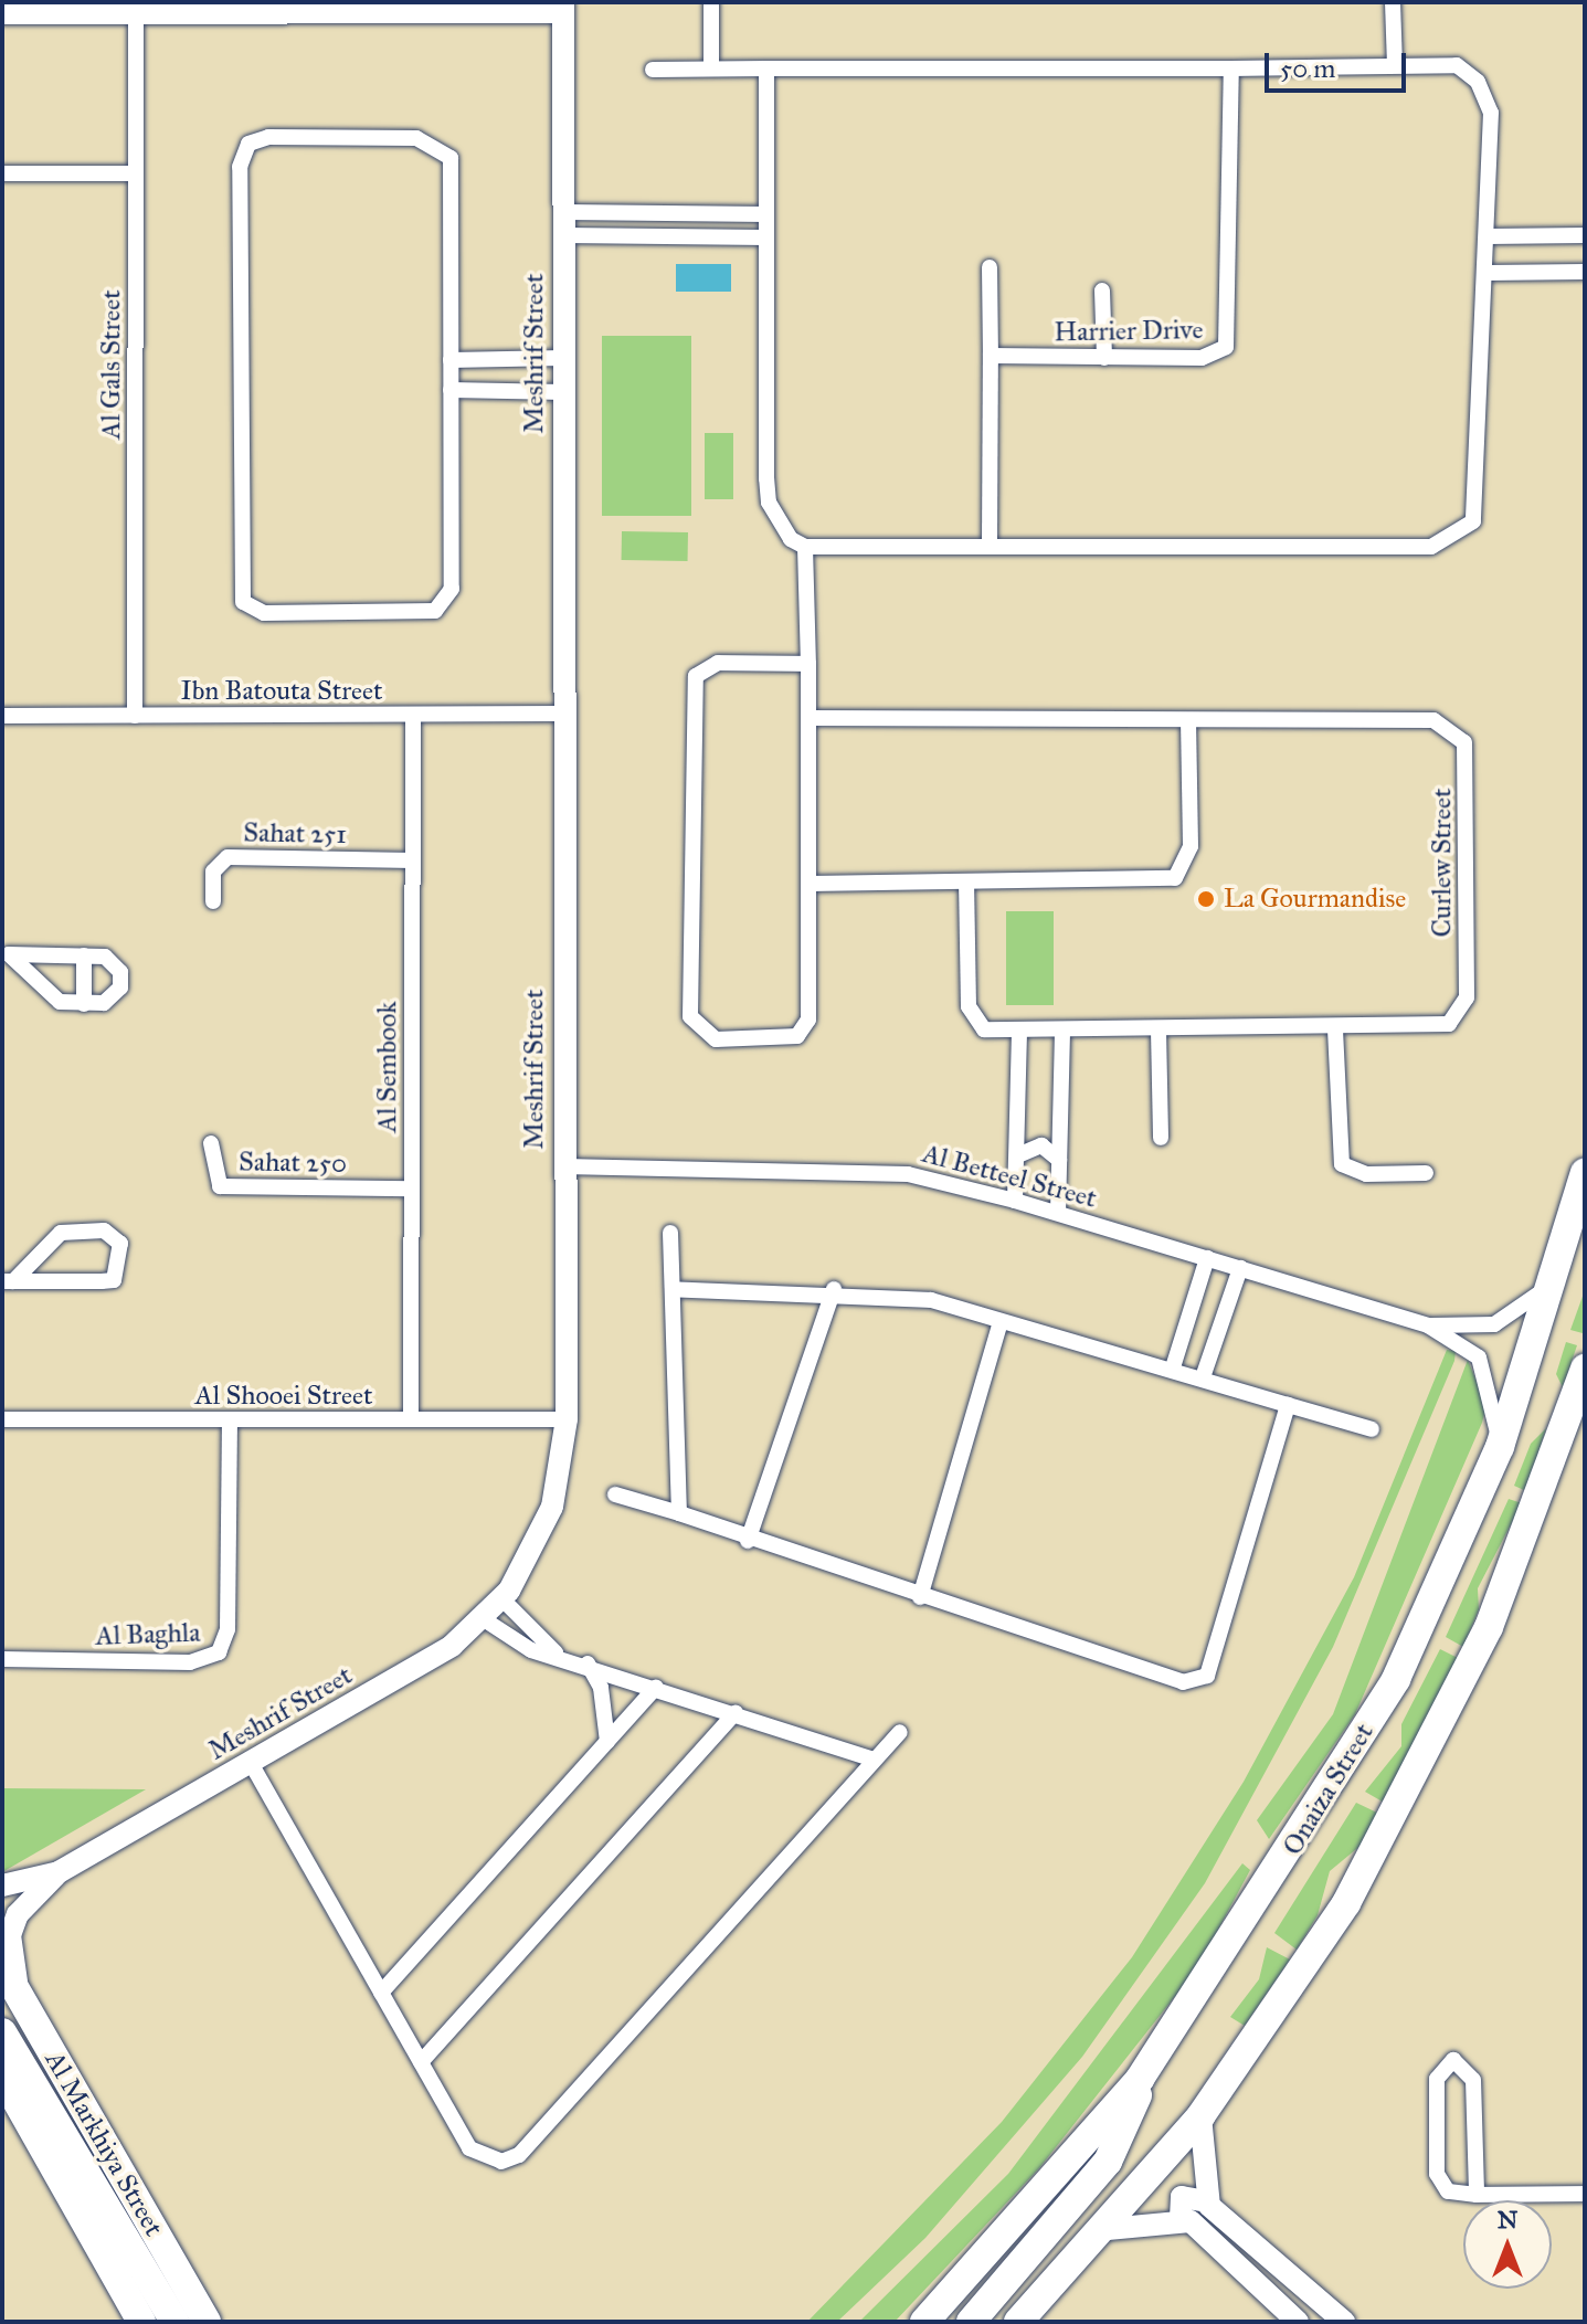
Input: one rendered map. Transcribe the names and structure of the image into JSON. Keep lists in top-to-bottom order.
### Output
{
  "streets": {
    "highway": ["Onaiza Street", "Al Markhiya Street"],
    "street": [
      "Harrier Drive",
      "Meshrif Street",
      "Al Gals Street",
      "Ibn Batouta Street",
      "Sahat 251",
      "Curlew Street",
      "Al Sembook",
      "Sahat 250",
      "Al Betteel Street",
      "Al Shooei Street",
      "Al Baghla"
    ]
  },
  "crossings": [
    ["Meshrif Street", "Ibn Batouta Street"],
    ["Meshrif Street", "Al Betteel Street"],
    ["Meshrif Street", "Al Shooei Street"],
    ["Meshrif Street", "Al Markhiya Street"],
    ["Al Gals Street", "Ibn Batouta Street"],
    ["Ibn Batouta Street", "Al Sembook"],
    ["Sahat 251", "Al Sembook"],
    ["Al Sembook", "Sahat 250"],
    ["Al Sembook", "Al Shooei Street"],
    ["Al Betteel Street", "Onaiza Street"],
    ["Al Shooei Street", "Al Baghla"]
  ],
  "places": ["La Gourmandise"],
  "scale_bar": "50 m",
  "north": "top"
}
